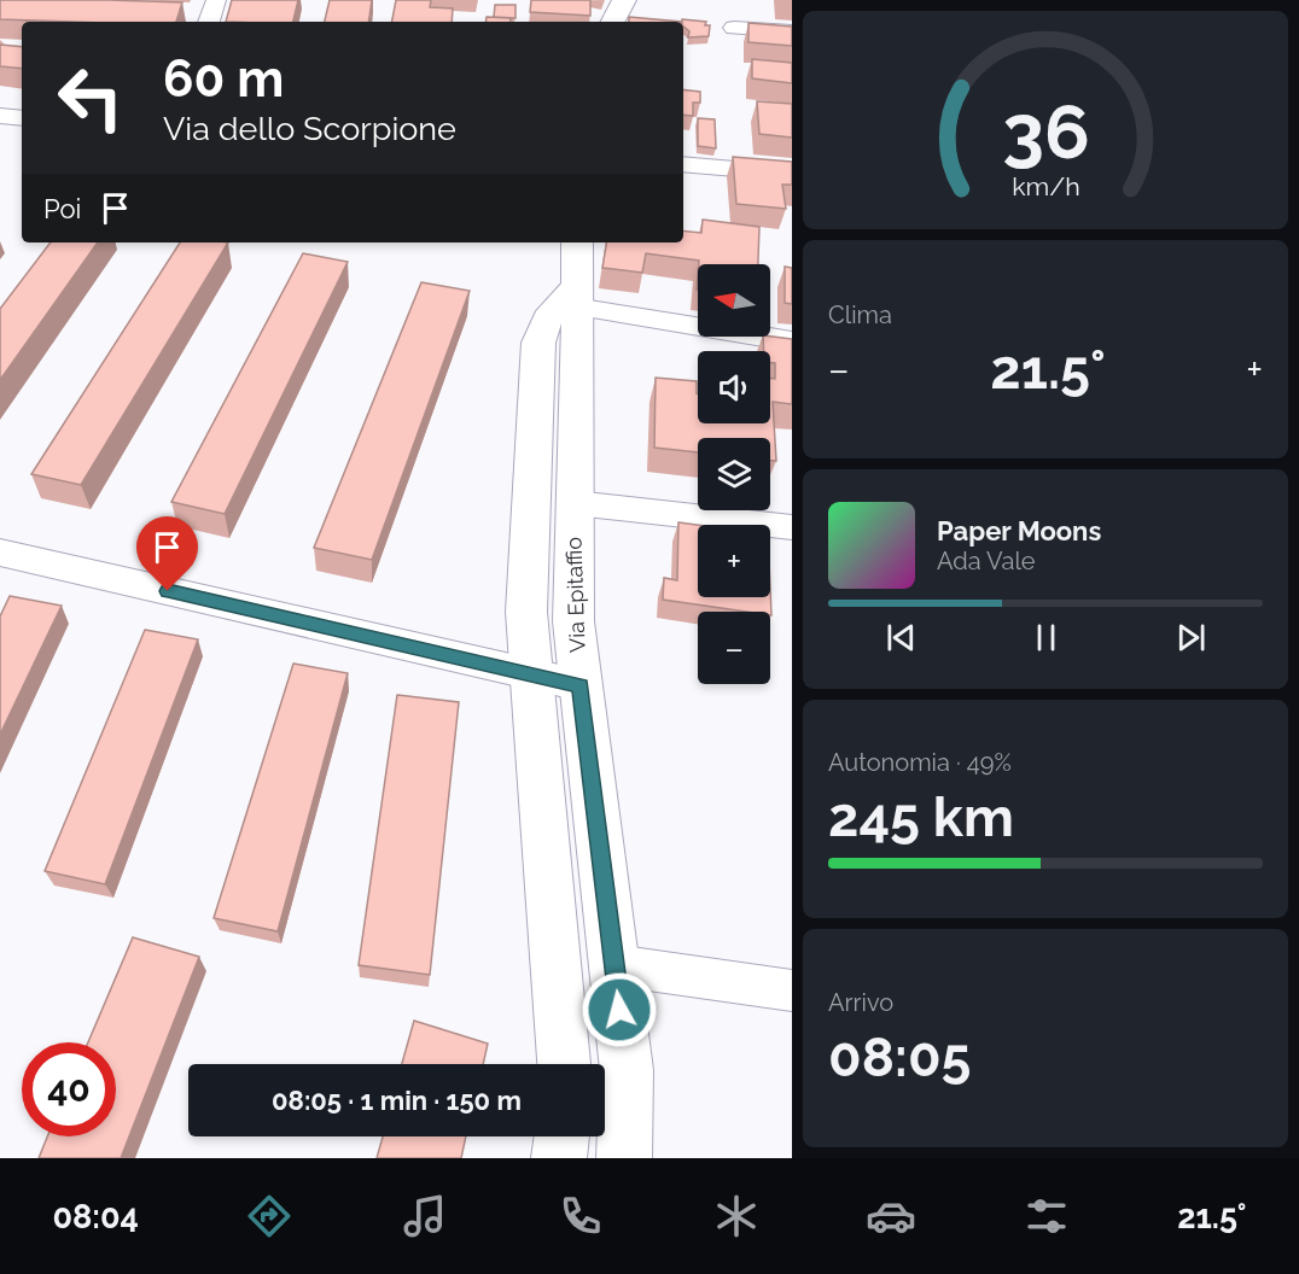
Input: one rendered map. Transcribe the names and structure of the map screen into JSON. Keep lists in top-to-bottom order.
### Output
{
  "streets": {
    "street": ["Via Epitaffio"]
  },
  "north": "left",
  "page": {
    "turn": ["60 m", "Via dello Scorpione"],
    "then": "Poi",
    "tile": [
      "Clima",
      ["Autonomia · 49%", "245 km"],
      ["Arrivo", "08:05"]
    ],
    "map_buttons": ["+", "−"],
    "heat": ["−", "21.5°", "+"],
    "song": ["Paper Moons", "Ada Vale"],
    "limit": "40",
    "trip": "08:05 · 1 min · 150 m",
    "tabs": ["08:04", "21.5°"],
    "gauge": ["36", "km/h"]
  }
}
